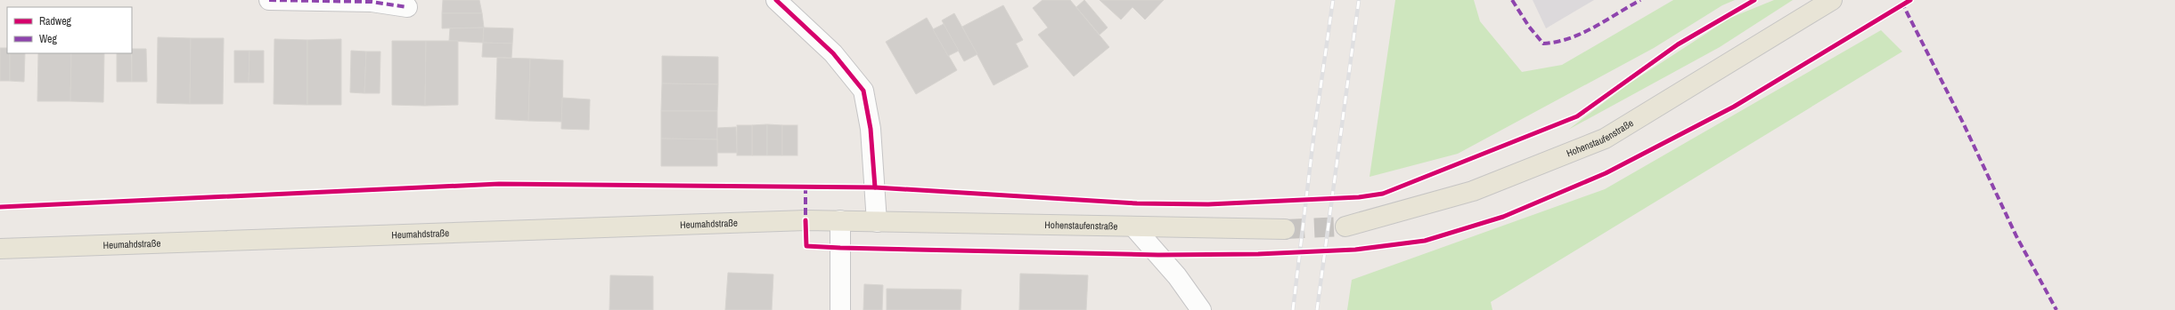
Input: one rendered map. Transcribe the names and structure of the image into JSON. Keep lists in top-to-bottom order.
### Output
{
  "streets": {
    "main road": ["Hohenstaufenstraße", "Heumahdstraße"]
  },
  "crossings": [
    ["Hohenstaufenstraße", "Heumahdstraße"]
  ],
  "legend": ["Radweg", "Weg"]
}
